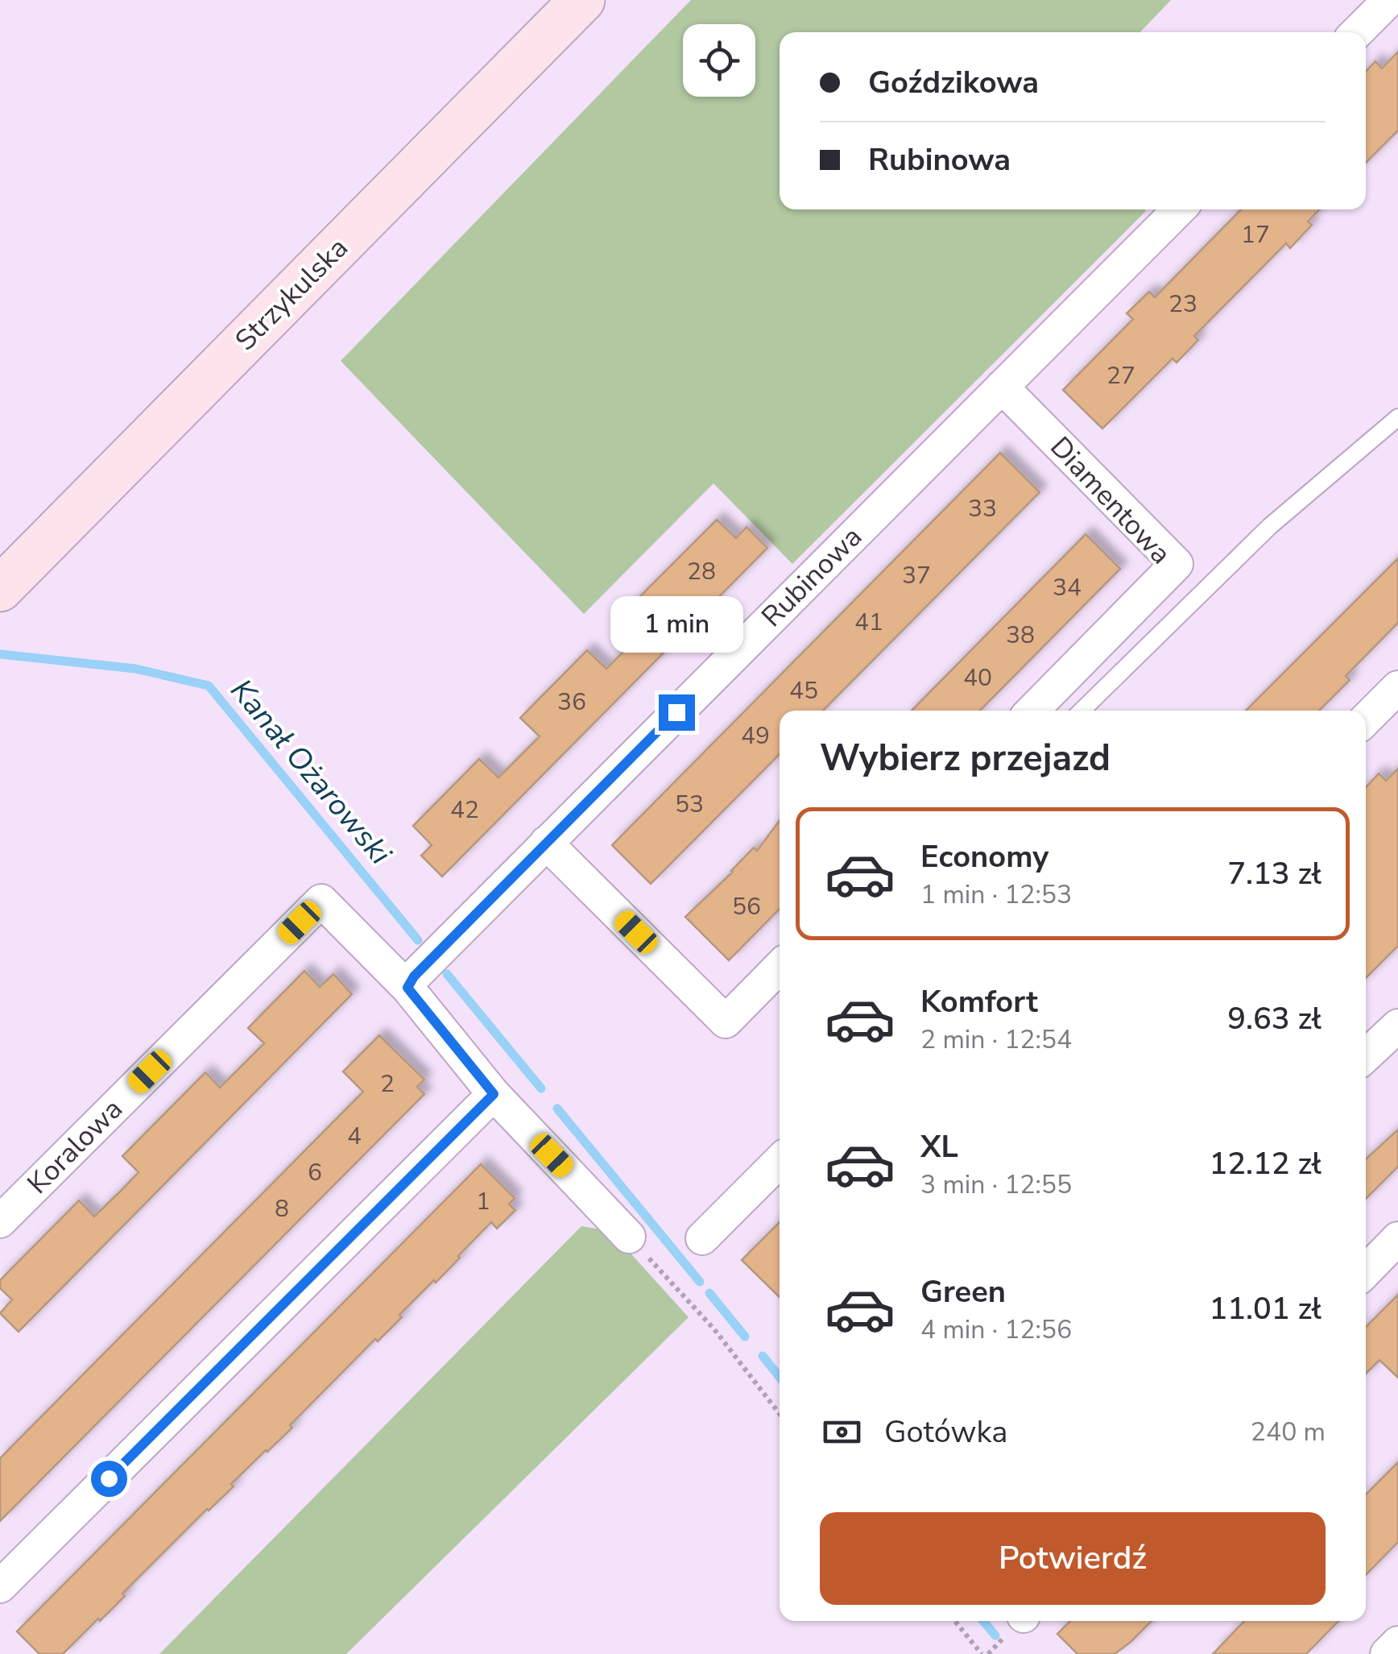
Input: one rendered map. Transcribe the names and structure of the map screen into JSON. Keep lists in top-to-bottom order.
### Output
{
  "streets": {
    "street": [
      "Strzykulska",
      "Diamentowa",
      "Rubinowa",
      "Koralowa"
    ]
  },
  "crossings": [
    ["Diamentowa", "Rubinowa"],
    ["Rubinowa", "Koralowa"]
  ],
  "water": ["Kanał Ożarowski"],
  "house_numbers": [
    "17",
    "23",
    "27",
    "33",
    "28",
    "37",
    "34",
    "41",
    "38",
    "40",
    "45",
    "36",
    "49",
    "53",
    "42",
    "56",
    "2",
    "4",
    "6",
    "1",
    "8"
  ],
  "page": {
    "banner": ["Goździkowa", "Rubinowa"],
    "bubble": "1 min",
    "heading": "Wybierz przejazd",
    "list": [
      {
        "name": "Economy",
        "note": "1 min · 12:53",
        "value": "7.13 zł"
      },
      {
        "name": "Komfort",
        "note": "2 min · 12:54",
        "value": "9.63 zł"
      },
      {
        "name": "XL",
        "note": "3 min · 12:55",
        "value": "12.12 zł"
      },
      {
        "name": "Green",
        "note": "4 min · 12:56",
        "value": "11.01 zł"
      }
    ],
    "pay": ["Gotówka", "240 m"],
    "buttons": "Potwierdź"
  }
}
